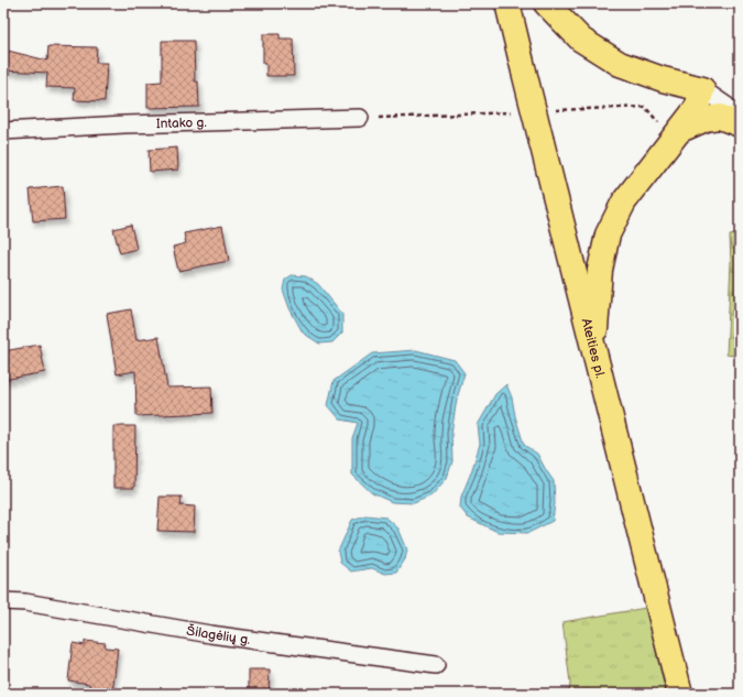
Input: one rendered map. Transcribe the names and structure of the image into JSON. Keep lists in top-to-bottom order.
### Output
{
  "streets": {
    "highway": ["Ateities pl."],
    "street": ["Intako g.", "Šilagėlių g."]
  }
}
